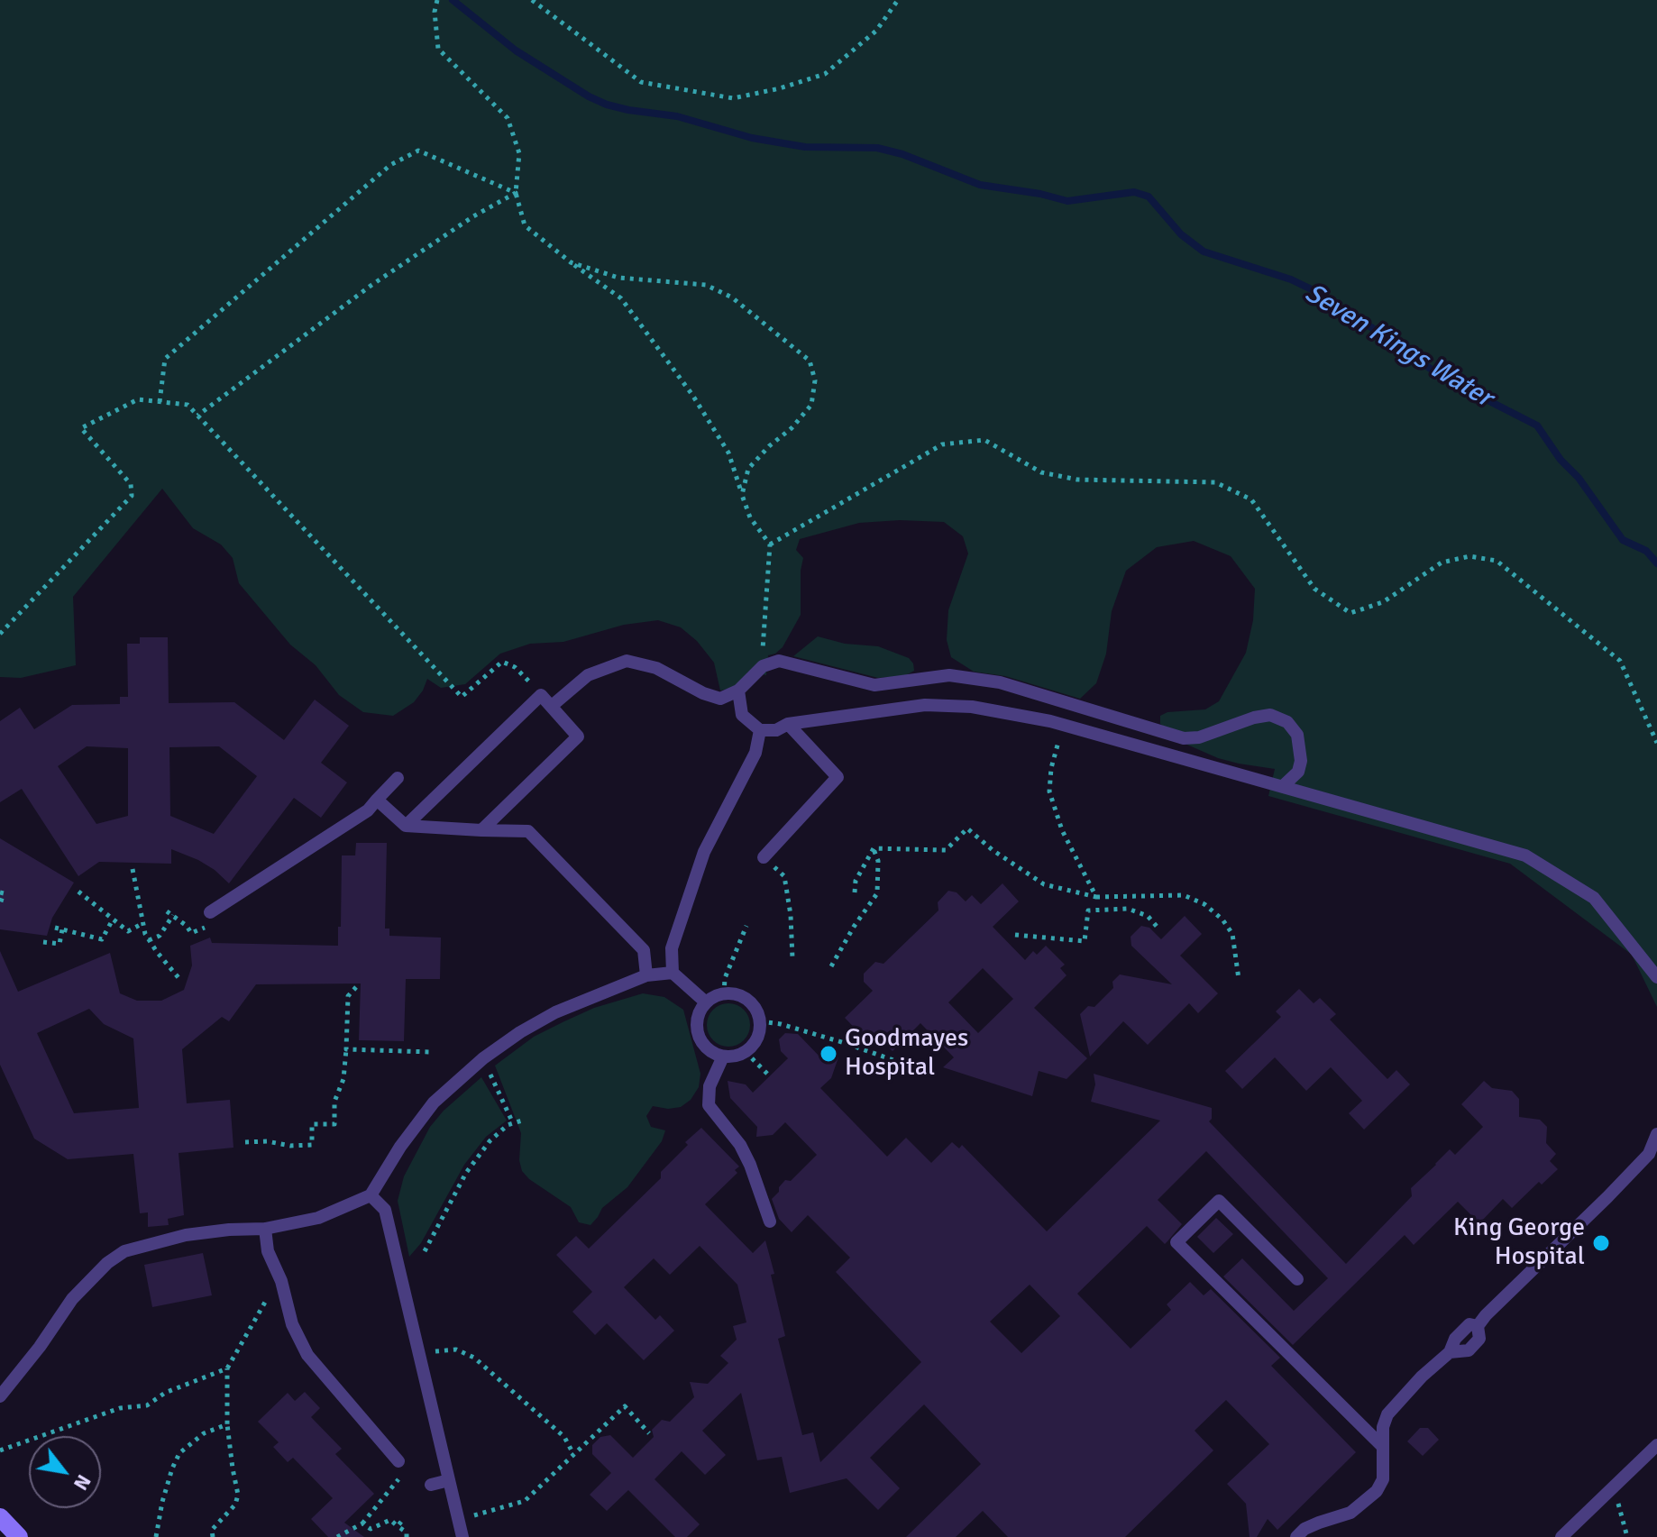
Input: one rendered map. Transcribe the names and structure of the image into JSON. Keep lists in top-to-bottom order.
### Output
{
  "water": ["Seven Kings Water"],
  "places": ["Goodmayes Hospital", "King George Hospital"],
  "north": "bottom right"
}
